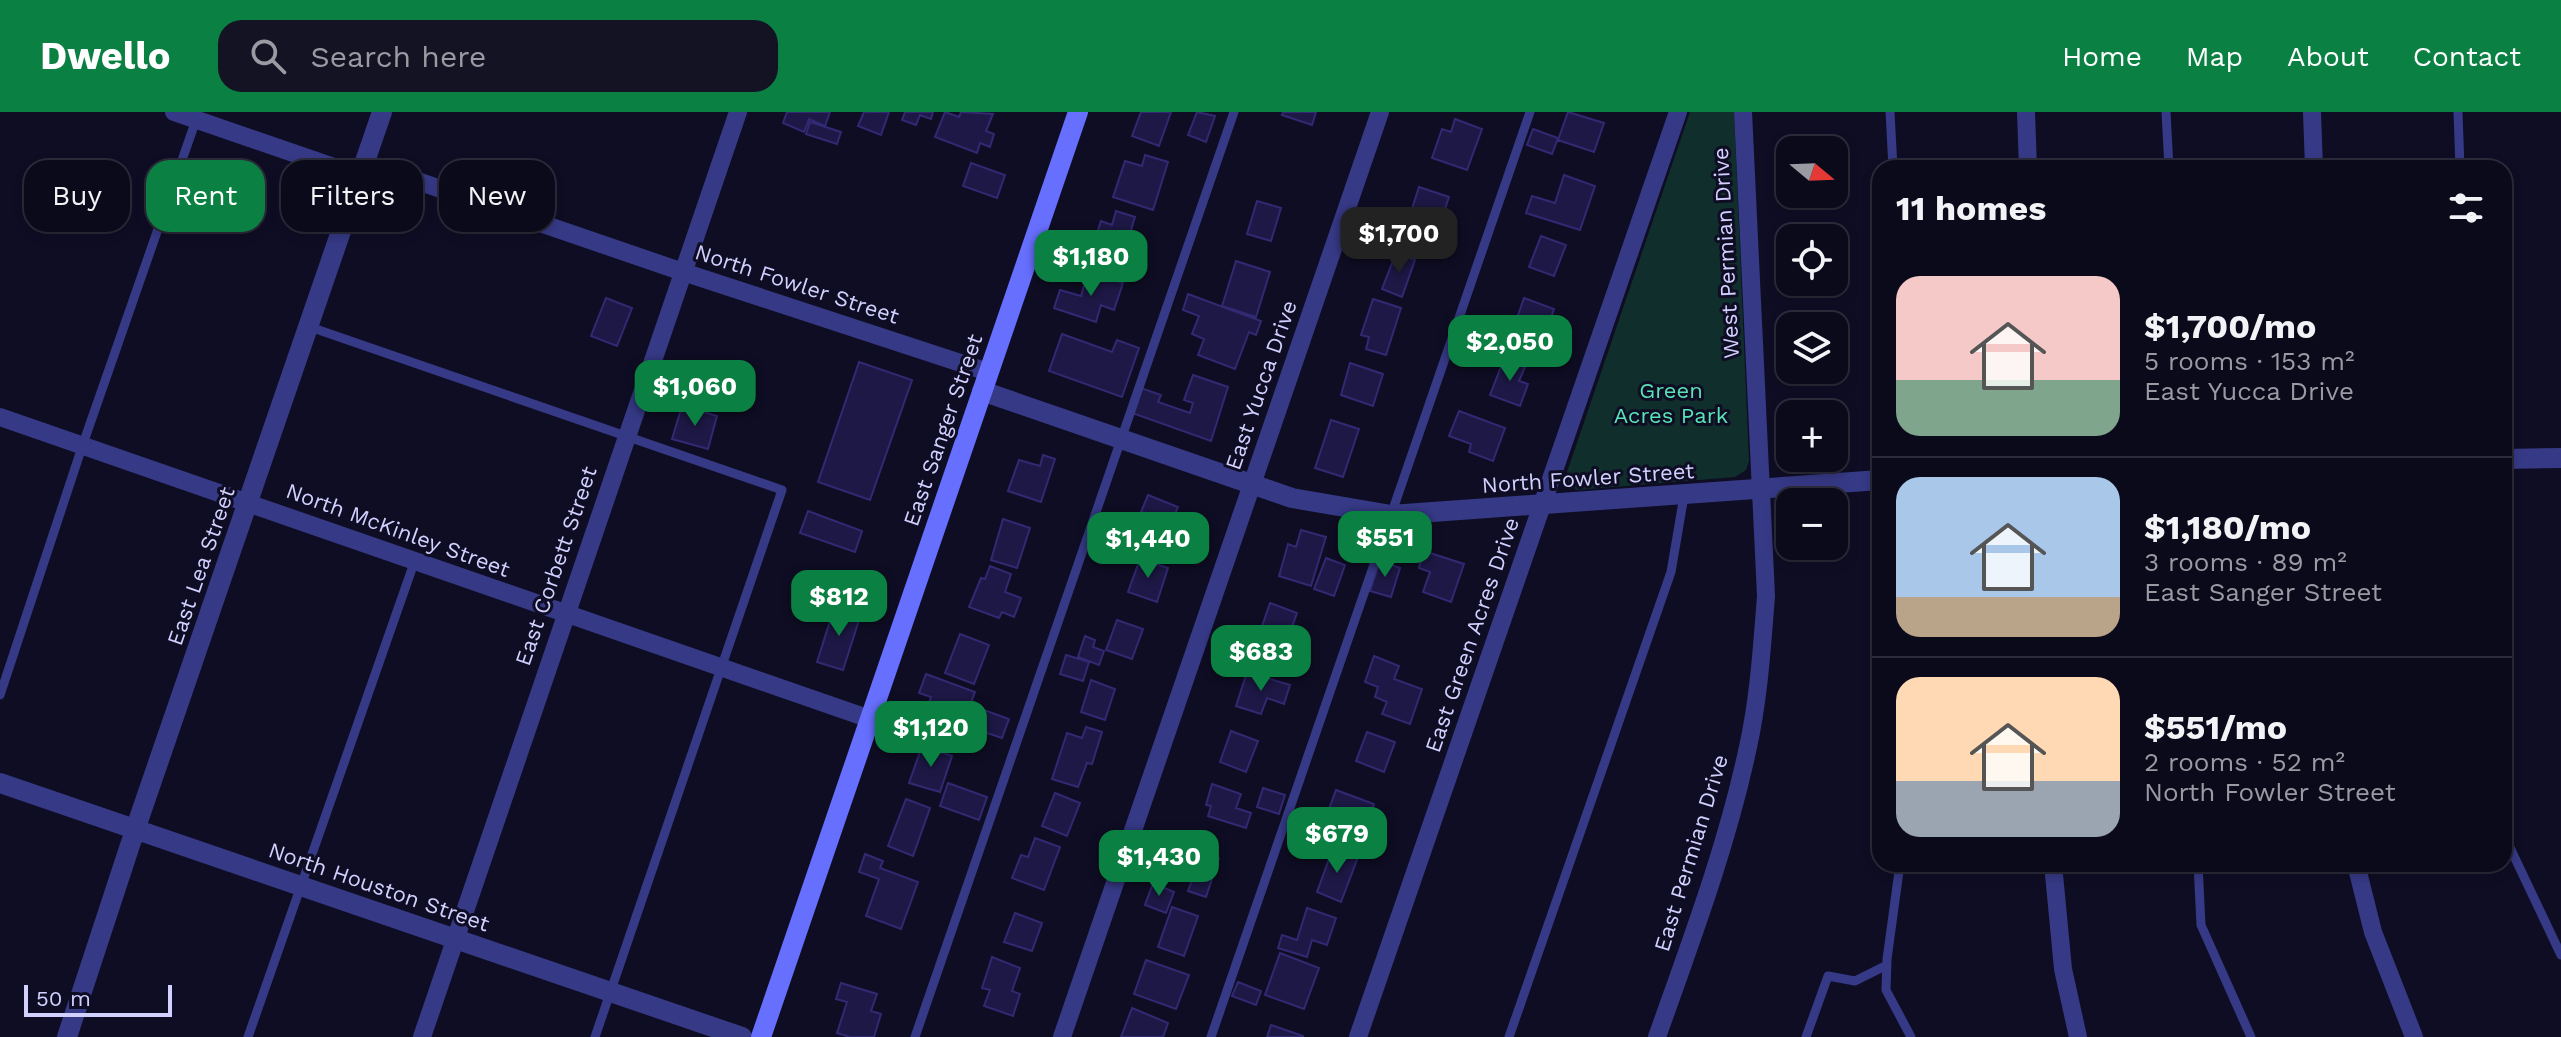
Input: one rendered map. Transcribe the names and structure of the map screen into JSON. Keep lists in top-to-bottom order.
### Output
{
  "streets": {
    "main road": ["East Sanger Street"],
    "street": [
      "West Permian Drive",
      "North Fowler Street",
      "East Yucca Drive",
      "North McKinley Street",
      "East Lea Street",
      "East Corbett Street",
      "East Green Acres Drive",
      "East Permian Drive",
      "North Houston Street"
    ]
  },
  "crossings": [
    ["West Permian Drive", "North Fowler Street"],
    ["West Permian Drive", "East Permian Drive"],
    ["North Fowler Street", "East Yucca Drive"],
    ["North Fowler Street", "East Sanger Street"],
    ["North Fowler Street", "East Corbett Street"],
    ["North Fowler Street", "East Green Acres Drive"],
    ["North Fowler Street", "East Permian Drive"],
    ["East Sanger Street", "North McKinley Street"],
    ["North McKinley Street", "East Lea Street"],
    ["North McKinley Street", "East Corbett Street"],
    ["East Lea Street", "North Houston Street"],
    ["East Corbett Street", "North Houston Street"]
  ],
  "parks": ["Green Acres Park"],
  "scale_bar": "50 m",
  "north": "right",
  "page": {
    "header": "Dwello",
    "search": "Search here",
    "nav": [
      "Home",
      "Map",
      "About",
      "Contact"
    ],
    "map_buttons": ["+", "−"],
    "chip": [
      "Buy",
      "Rent",
      "Filters",
      "New"
    ],
    "heading": "11 homes",
    "price": [
      "$1,700",
      "$1,180",
      "$2,050",
      "$1,060",
      "$551",
      "$1,440",
      "$812",
      "$683",
      "$1,120",
      "$679",
      "$1,430"
    ],
    "list": [
      {
        "name": "$1,700/mo",
        "note": "5 rooms · 153 m² · East Yucca Drive"
      },
      {
        "name": "$1,180/mo",
        "note": "3 rooms · 89 m² · East Sanger Street"
      },
      {
        "name": "$551/mo",
        "note": "2 rooms · 52 m² · North Fowler Street"
      }
    ],
    "scale": "50 m"
  }
}
